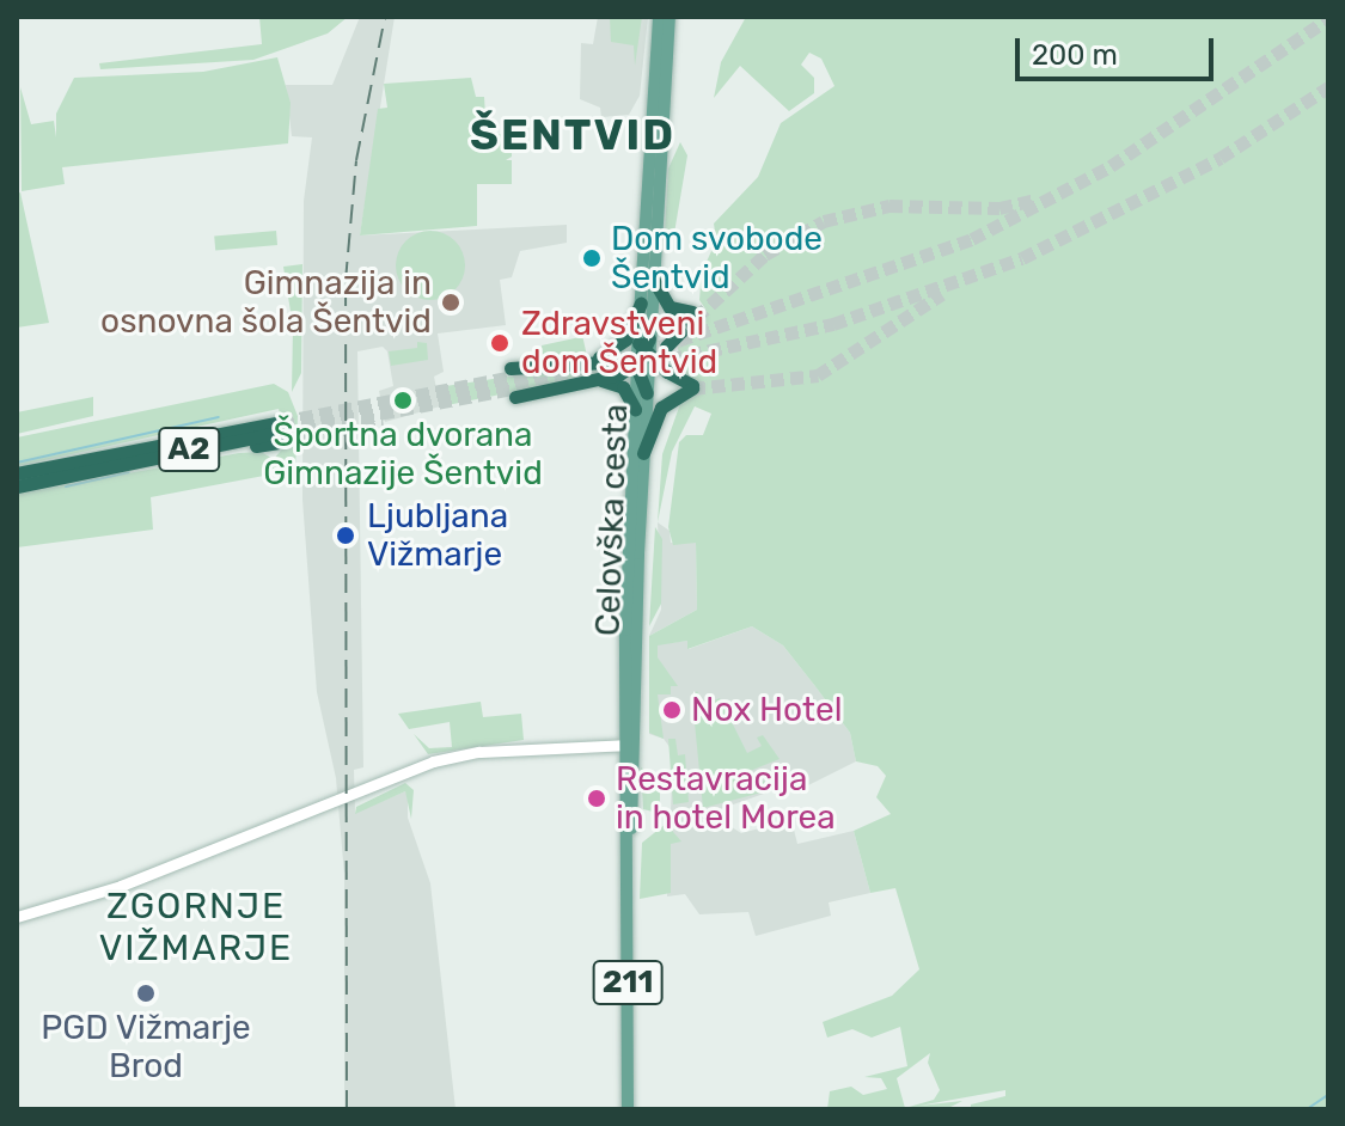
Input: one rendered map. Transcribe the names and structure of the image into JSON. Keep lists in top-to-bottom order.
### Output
{
  "streets": {
    "highway": ["A2"],
    "main road": ["Celovška cesta", "211"]
  },
  "districts": ["ŠENTVID", "ZGORNJE VIŽMARJE"],
  "places": [
    "Dom svobode Šentvid",
    "Gimnazija in osnovna šola Šentvid",
    "Zdravstveni dom Šentvid",
    "Športna dvorana Gimnazije Šentvid",
    "Ljubljana Vižmarje",
    "Nox Hotel",
    "Restavracija in hotel Morea",
    "PGD Vižmarje Brod"
  ],
  "scale_bar": "200 m"
}
